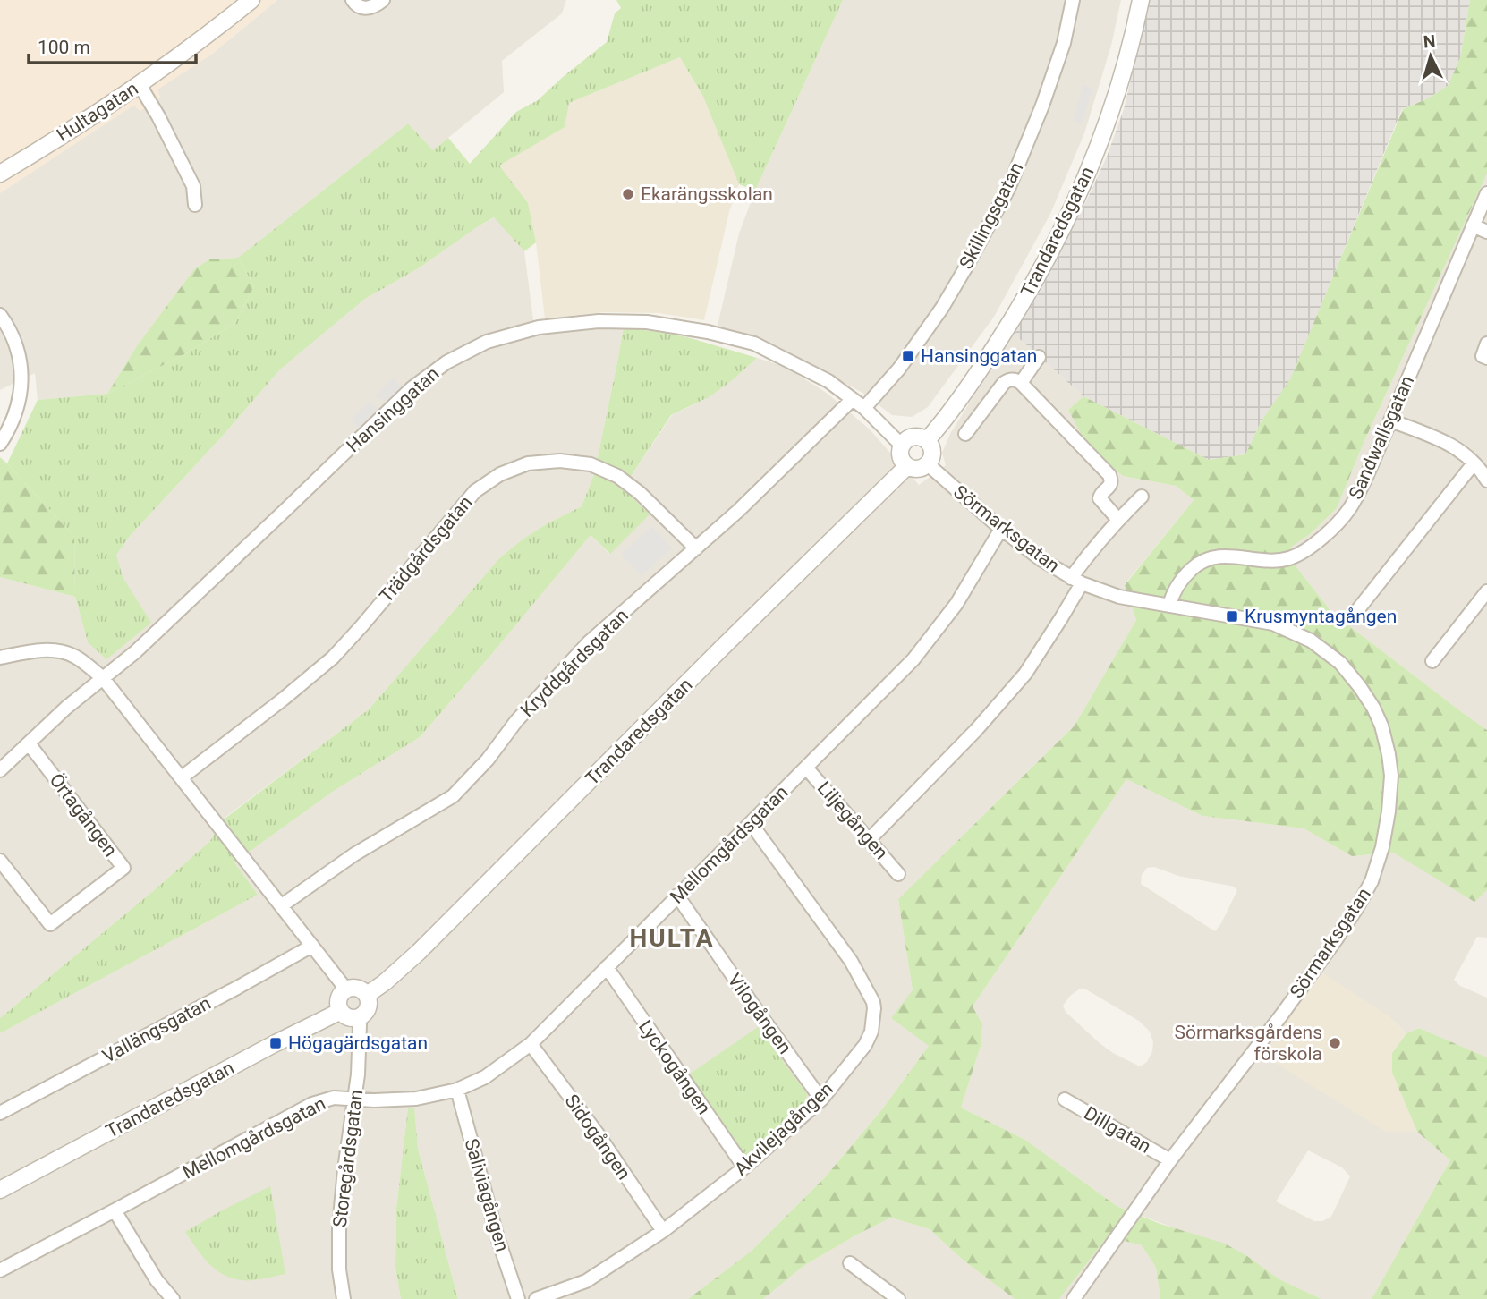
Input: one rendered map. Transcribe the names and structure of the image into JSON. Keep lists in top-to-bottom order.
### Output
{
  "streets": {
    "street": [
      "Hultagatan",
      "Skillingsgatan",
      "Trandaredsgatan",
      "Hansinggatan",
      "Sandwallsgatan",
      "Sörmarksgatan",
      "Trädgårdsgatan",
      "Kryddgårdsgatan",
      "Örtagången",
      "Liljegången",
      "Mellomgårdsgatan",
      "Vilogången",
      "Vallängsgatan",
      "Lyckogången",
      "Akvilejagången",
      "Dillgatan",
      "Sidogången",
      "Storegårdsgatan",
      "Saliviagången"
    ]
  },
  "crossings": [
    ["Skillingsgatan", "Hansinggatan"],
    ["Trandaredsgatan", "Hansinggatan"],
    ["Trandaredsgatan", "Sörmarksgatan"],
    ["Trandaredsgatan", "Storegårdsgatan"],
    ["Hansinggatan", "Sörmarksgatan"],
    ["Hansinggatan", "Kryddgårdsgatan"],
    ["Hansinggatan", "Örtagången"],
    ["Sandwallsgatan", "Sörmarksgatan"],
    ["Sörmarksgatan", "Mellomgårdsgatan"],
    ["Sörmarksgatan", "Dillgatan"],
    ["Trädgårdsgatan", "Kryddgårdsgatan"],
    ["Liljegången", "Mellomgårdsgatan"],
    ["Mellomgårdsgatan", "Vilogången"],
    ["Mellomgårdsgatan", "Lyckogången"],
    ["Mellomgårdsgatan", "Akvilejagången"],
    ["Mellomgårdsgatan", "Sidogången"],
    ["Mellomgårdsgatan", "Storegårdsgatan"],
    ["Mellomgårdsgatan", "Saliviagången"],
    ["Vilogången", "Akvilejagången"],
    ["Lyckogången", "Akvilejagången"],
    ["Akvilejagången", "Sidogången"]
  ],
  "districts": ["HULTA"],
  "places": {
    "other": ["Ekarängsskolan", "Sörmarksgårdens förskola"],
    "transit": ["Hansinggatan", "Krusmyntagången", "Högagärdsgatan"]
  },
  "scale_bar": "100 m",
  "north": "top"
}
